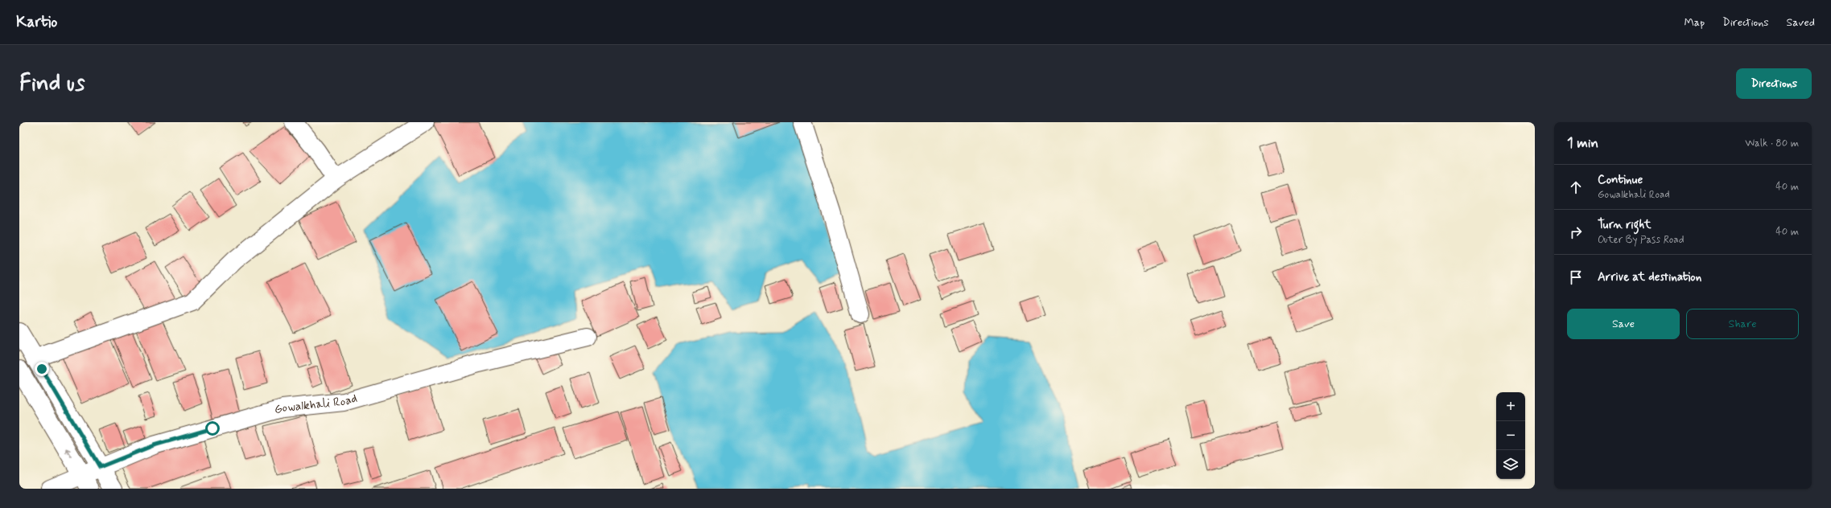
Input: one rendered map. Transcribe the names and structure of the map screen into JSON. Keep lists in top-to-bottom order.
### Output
{
  "streets": {
    "street": ["Gowalkhali Road"]
  },
  "page": {
    "header": "Kartio",
    "nav": ["Map", "Directions", "Saved"],
    "buttons": [
      "Directions",
      ["Save", "Share"]
    ],
    "title": "Find us",
    "heading": ["1 min", "Walk · 80 m"],
    "list": [
      ["Continue", "Gowalkhali Road", "40 m"],
      ["Turn right", "Outer By Pass Road", "40 m"],
      "Arrive at destination"
    ],
    "map_buttons": ["+", "−"]
  }
}
